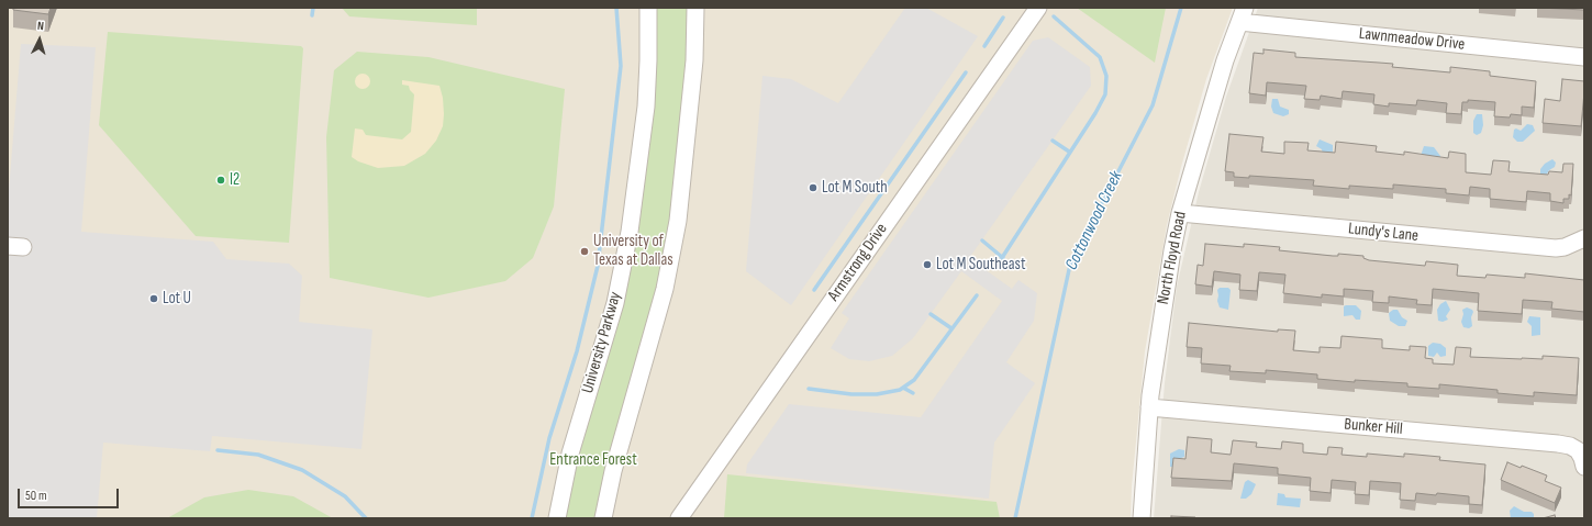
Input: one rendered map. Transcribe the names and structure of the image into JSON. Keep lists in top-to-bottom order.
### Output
{
  "streets": {
    "street": [
      "Lawnmeadow Drive",
      "Lundy's Lane",
      "North Floyd Road",
      "Armstrong Drive",
      "University Parkway",
      "Bunker Hill"
    ]
  },
  "crossings": [
    ["Lawnmeadow Drive", "North Floyd Road"],
    ["Lundy's Lane", "North Floyd Road"],
    ["North Floyd Road", "Bunker Hill"]
  ],
  "water": ["Cottonwood Creek"],
  "parks": ["Entrance Forest"],
  "places": [
    "I2",
    "Lot M South",
    "University of Texas at Dallas",
    "Lot M Southeast",
    "Lot U"
  ],
  "scale_bar": "50 m",
  "north": "top"
}
